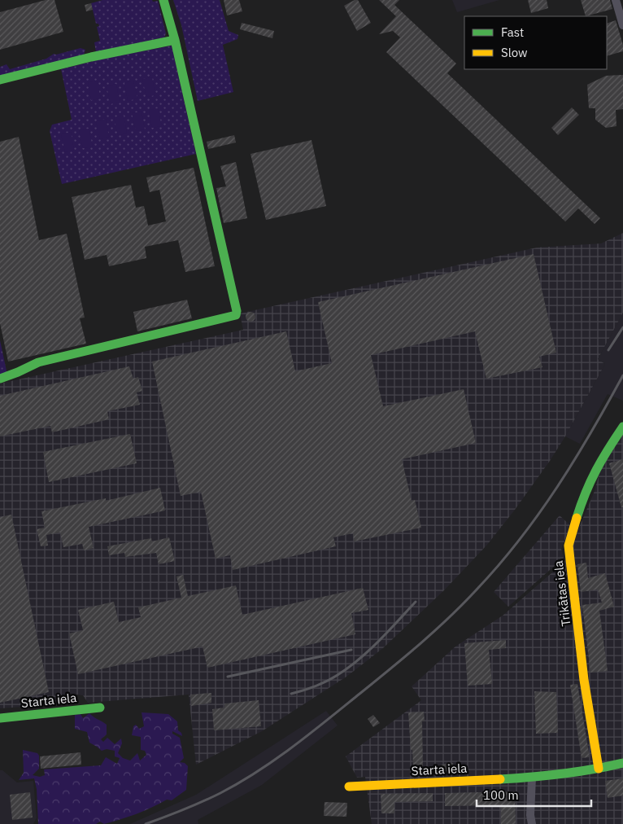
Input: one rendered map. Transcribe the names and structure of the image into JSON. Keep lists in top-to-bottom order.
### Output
{
  "streets": {
    "street": ["Trikātas iela", "Starta iela"]
  },
  "crossings": [
    ["Trikātas iela", "Starta iela"]
  ],
  "legend": ["Fast", "Slow"],
  "scale_bar": "100 m"
}
